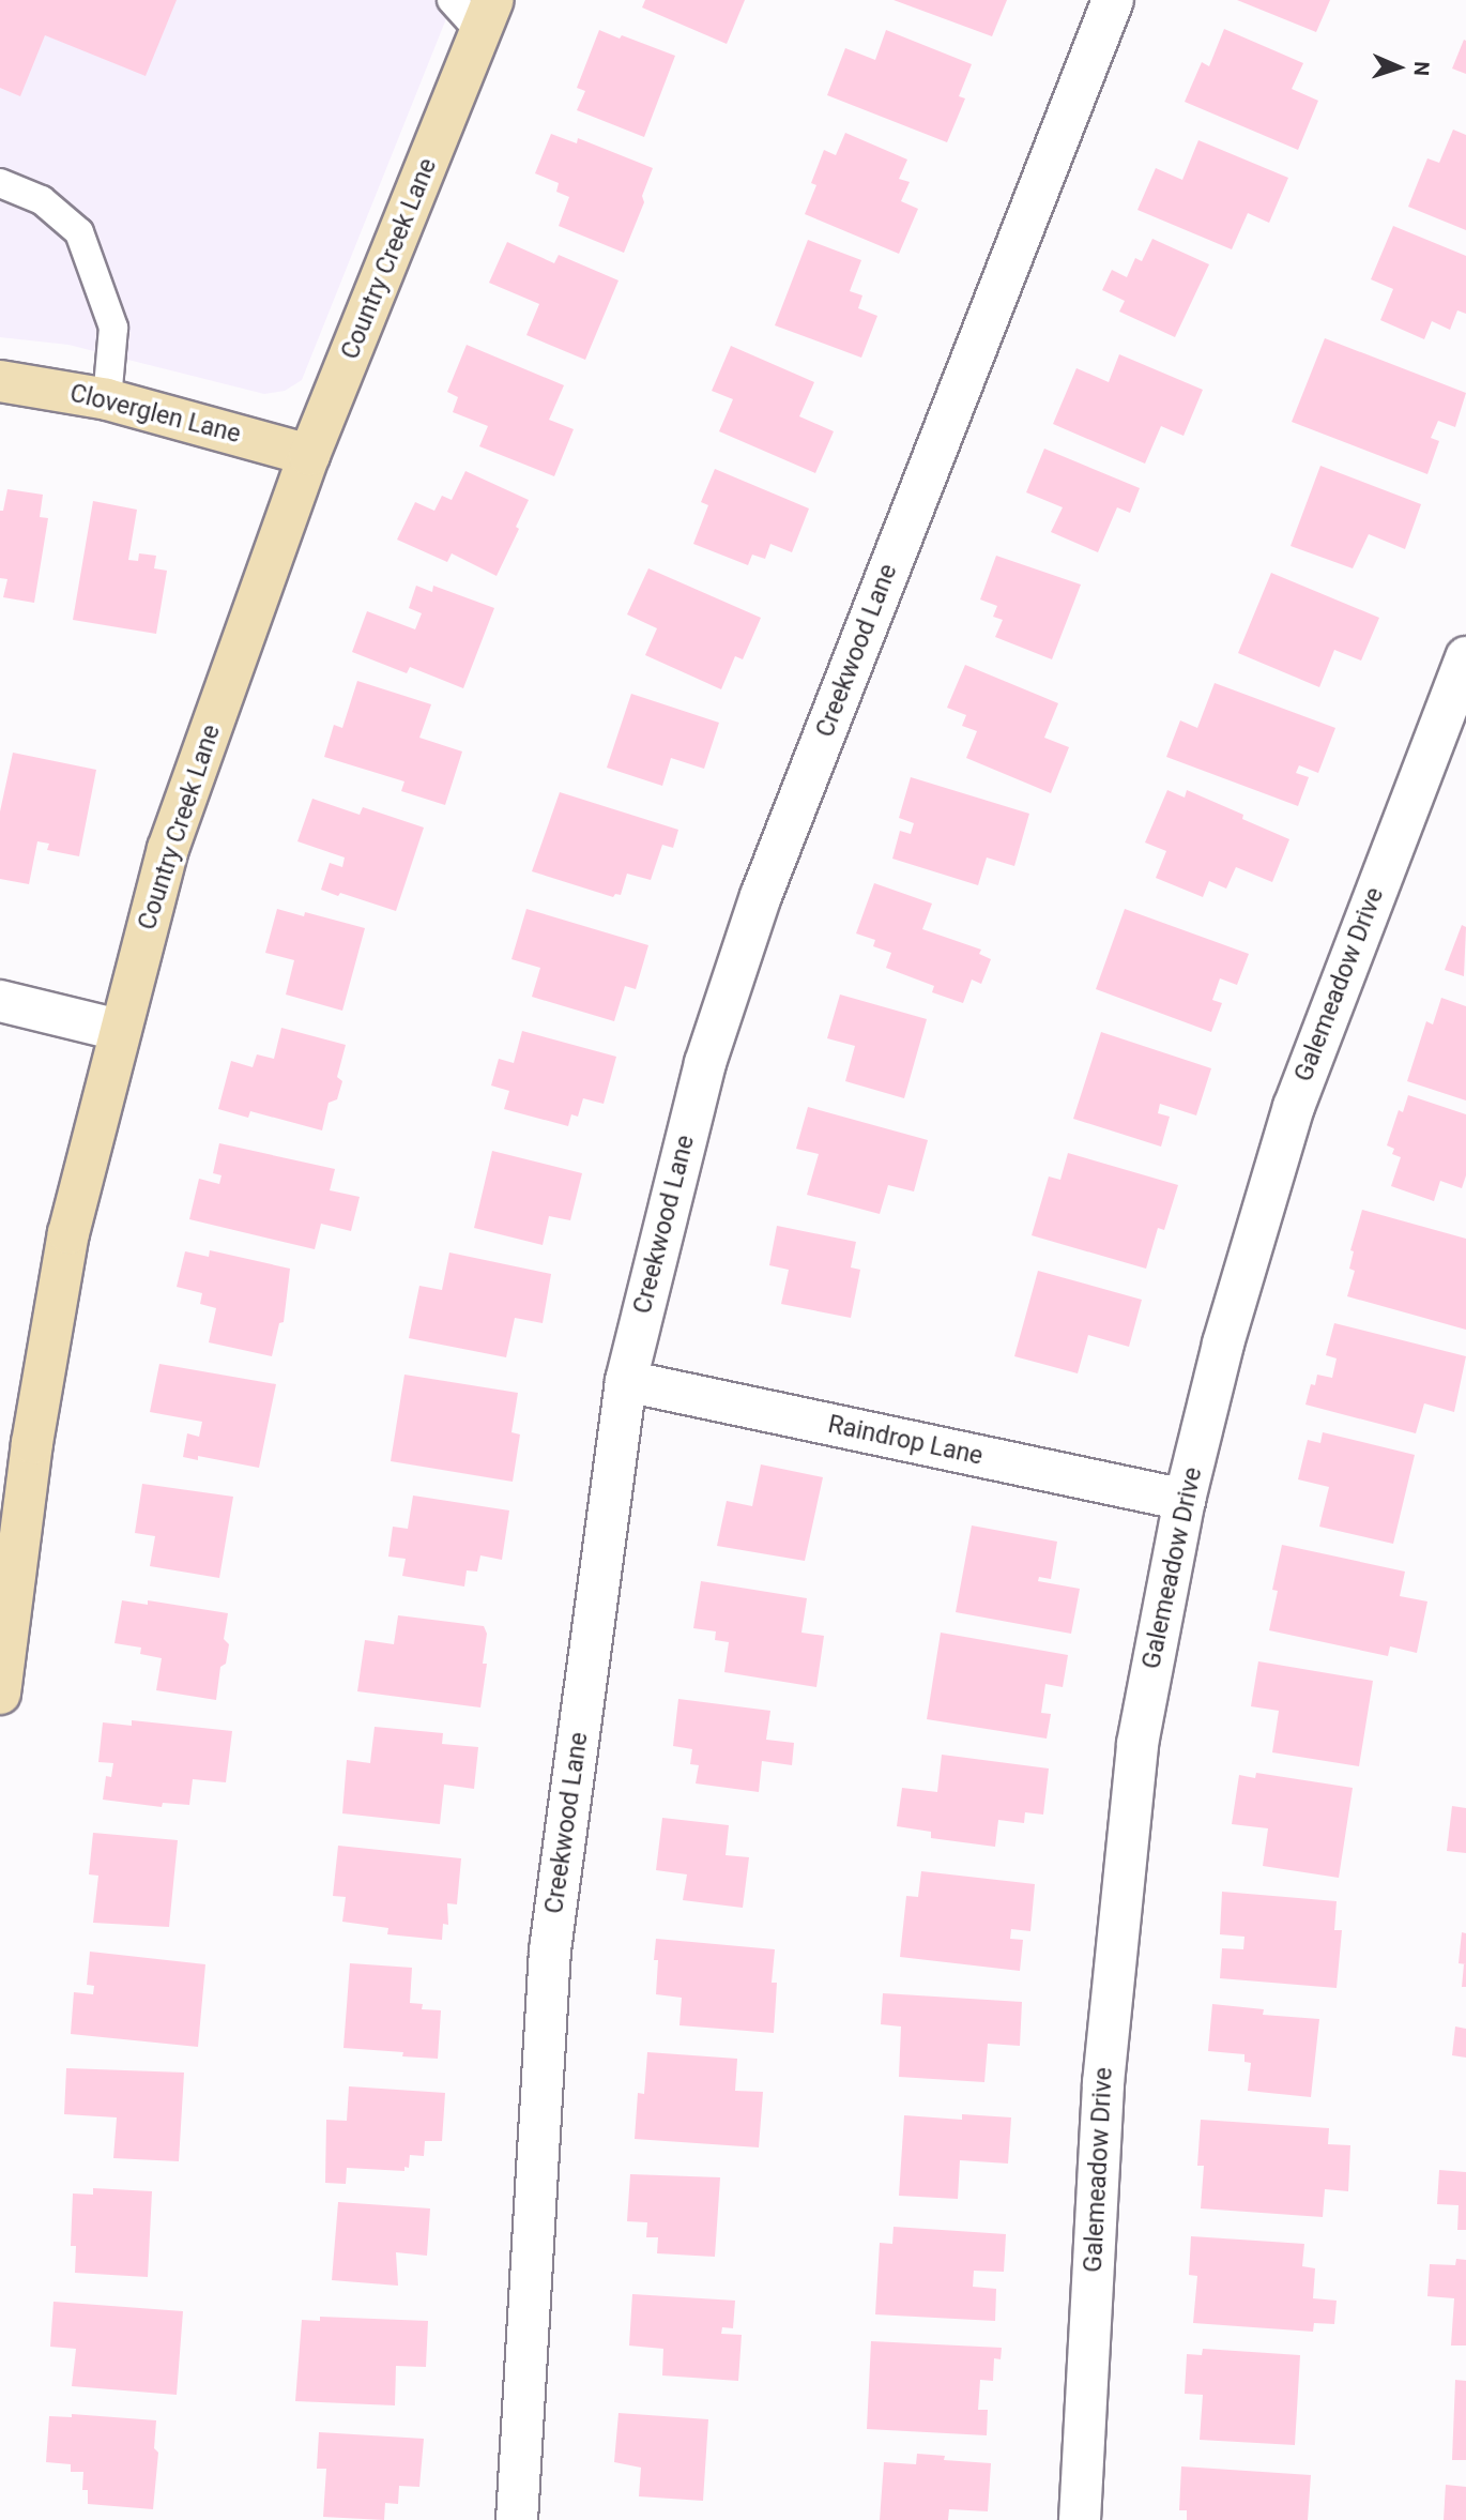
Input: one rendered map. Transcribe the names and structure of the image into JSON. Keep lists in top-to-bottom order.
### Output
{
  "streets": {
    "street": [
      "Country Creek Lane",
      "Cloverglen Lane",
      "Creekwood Lane",
      "Galemeadow Drive",
      "Raindrop Lane"
    ]
  },
  "crossings": [
    ["Country Creek Lane", "Cloverglen Lane"],
    ["Creekwood Lane", "Raindrop Lane"],
    ["Galemeadow Drive", "Raindrop Lane"]
  ],
  "north": "right"
}
